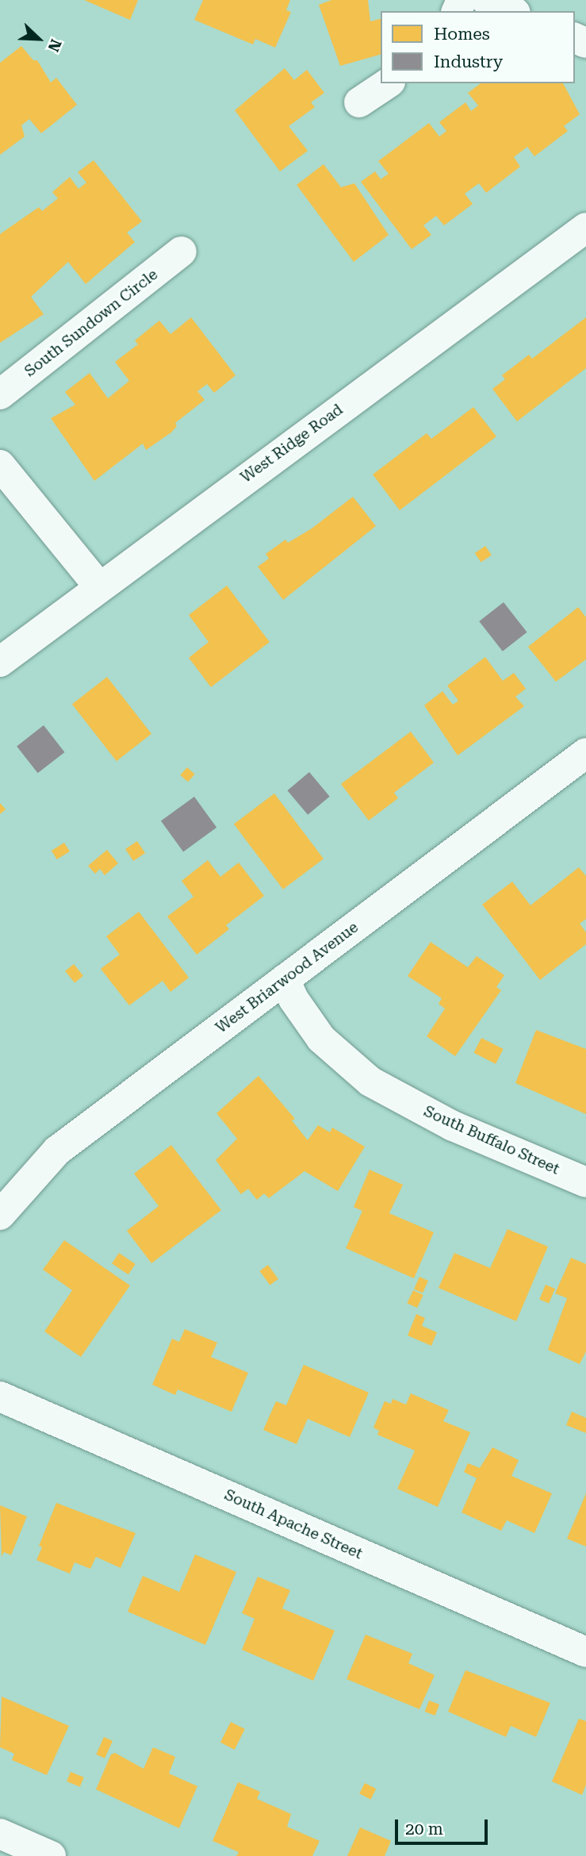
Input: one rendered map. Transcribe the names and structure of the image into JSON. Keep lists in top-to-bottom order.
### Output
{
  "streets": {
    "street": [
      "South Sundown Circle",
      "West Ridge Road",
      "West Briarwood Avenue",
      "South Buffalo Street",
      "South Apache Street"
    ]
  },
  "crossings": [
    ["West Briarwood Avenue", "South Buffalo Street"]
  ],
  "legend": ["Homes", "Industry"],
  "scale_bar": "20 m",
  "north": "bottom right"
}
